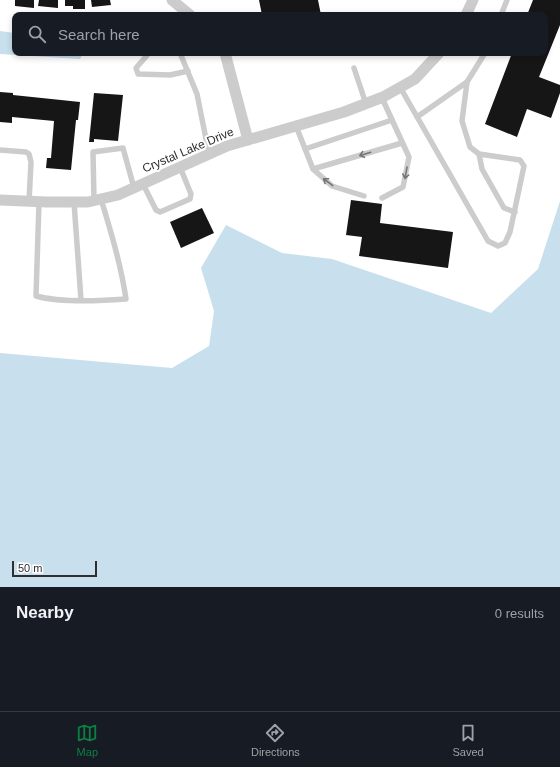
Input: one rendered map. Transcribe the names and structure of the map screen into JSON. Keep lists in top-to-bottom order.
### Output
{
  "streets": {
    "street": ["Crystal Lake Drive"]
  },
  "scale_bar": "50 m",
  "page": {
    "search": "Search here",
    "scale": "50 m",
    "heading": ["Nearby", "0 results"],
    "nav": ["Map", "Directions", "Saved"]
  }
}
